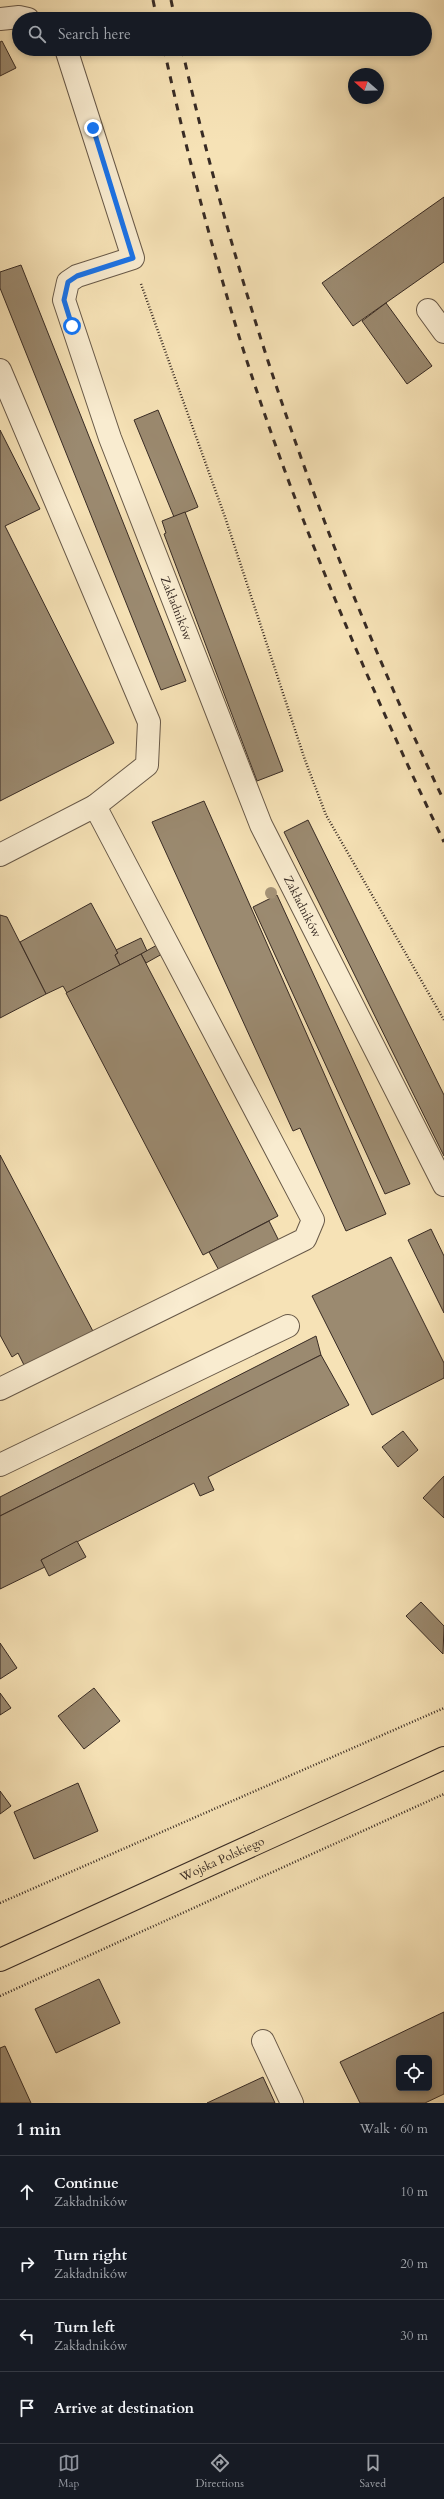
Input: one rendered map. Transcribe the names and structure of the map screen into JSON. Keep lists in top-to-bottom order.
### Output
{
  "streets": {
    "main road": ["Wojska Polskiego"],
    "lane": ["Zakładników"]
  },
  "north": "left",
  "page": {
    "search": "Search here",
    "heading": ["1 min", "Walk · 60 m"],
    "list": [
      ["Continue", "Zakładników", "10 m"],
      ["Turn right", "Zakładników", "20 m"],
      ["Turn left", "Zakładników", "30 m"],
      "Arrive at destination"
    ],
    "nav": ["Map", "Directions", "Saved"]
  }
}
